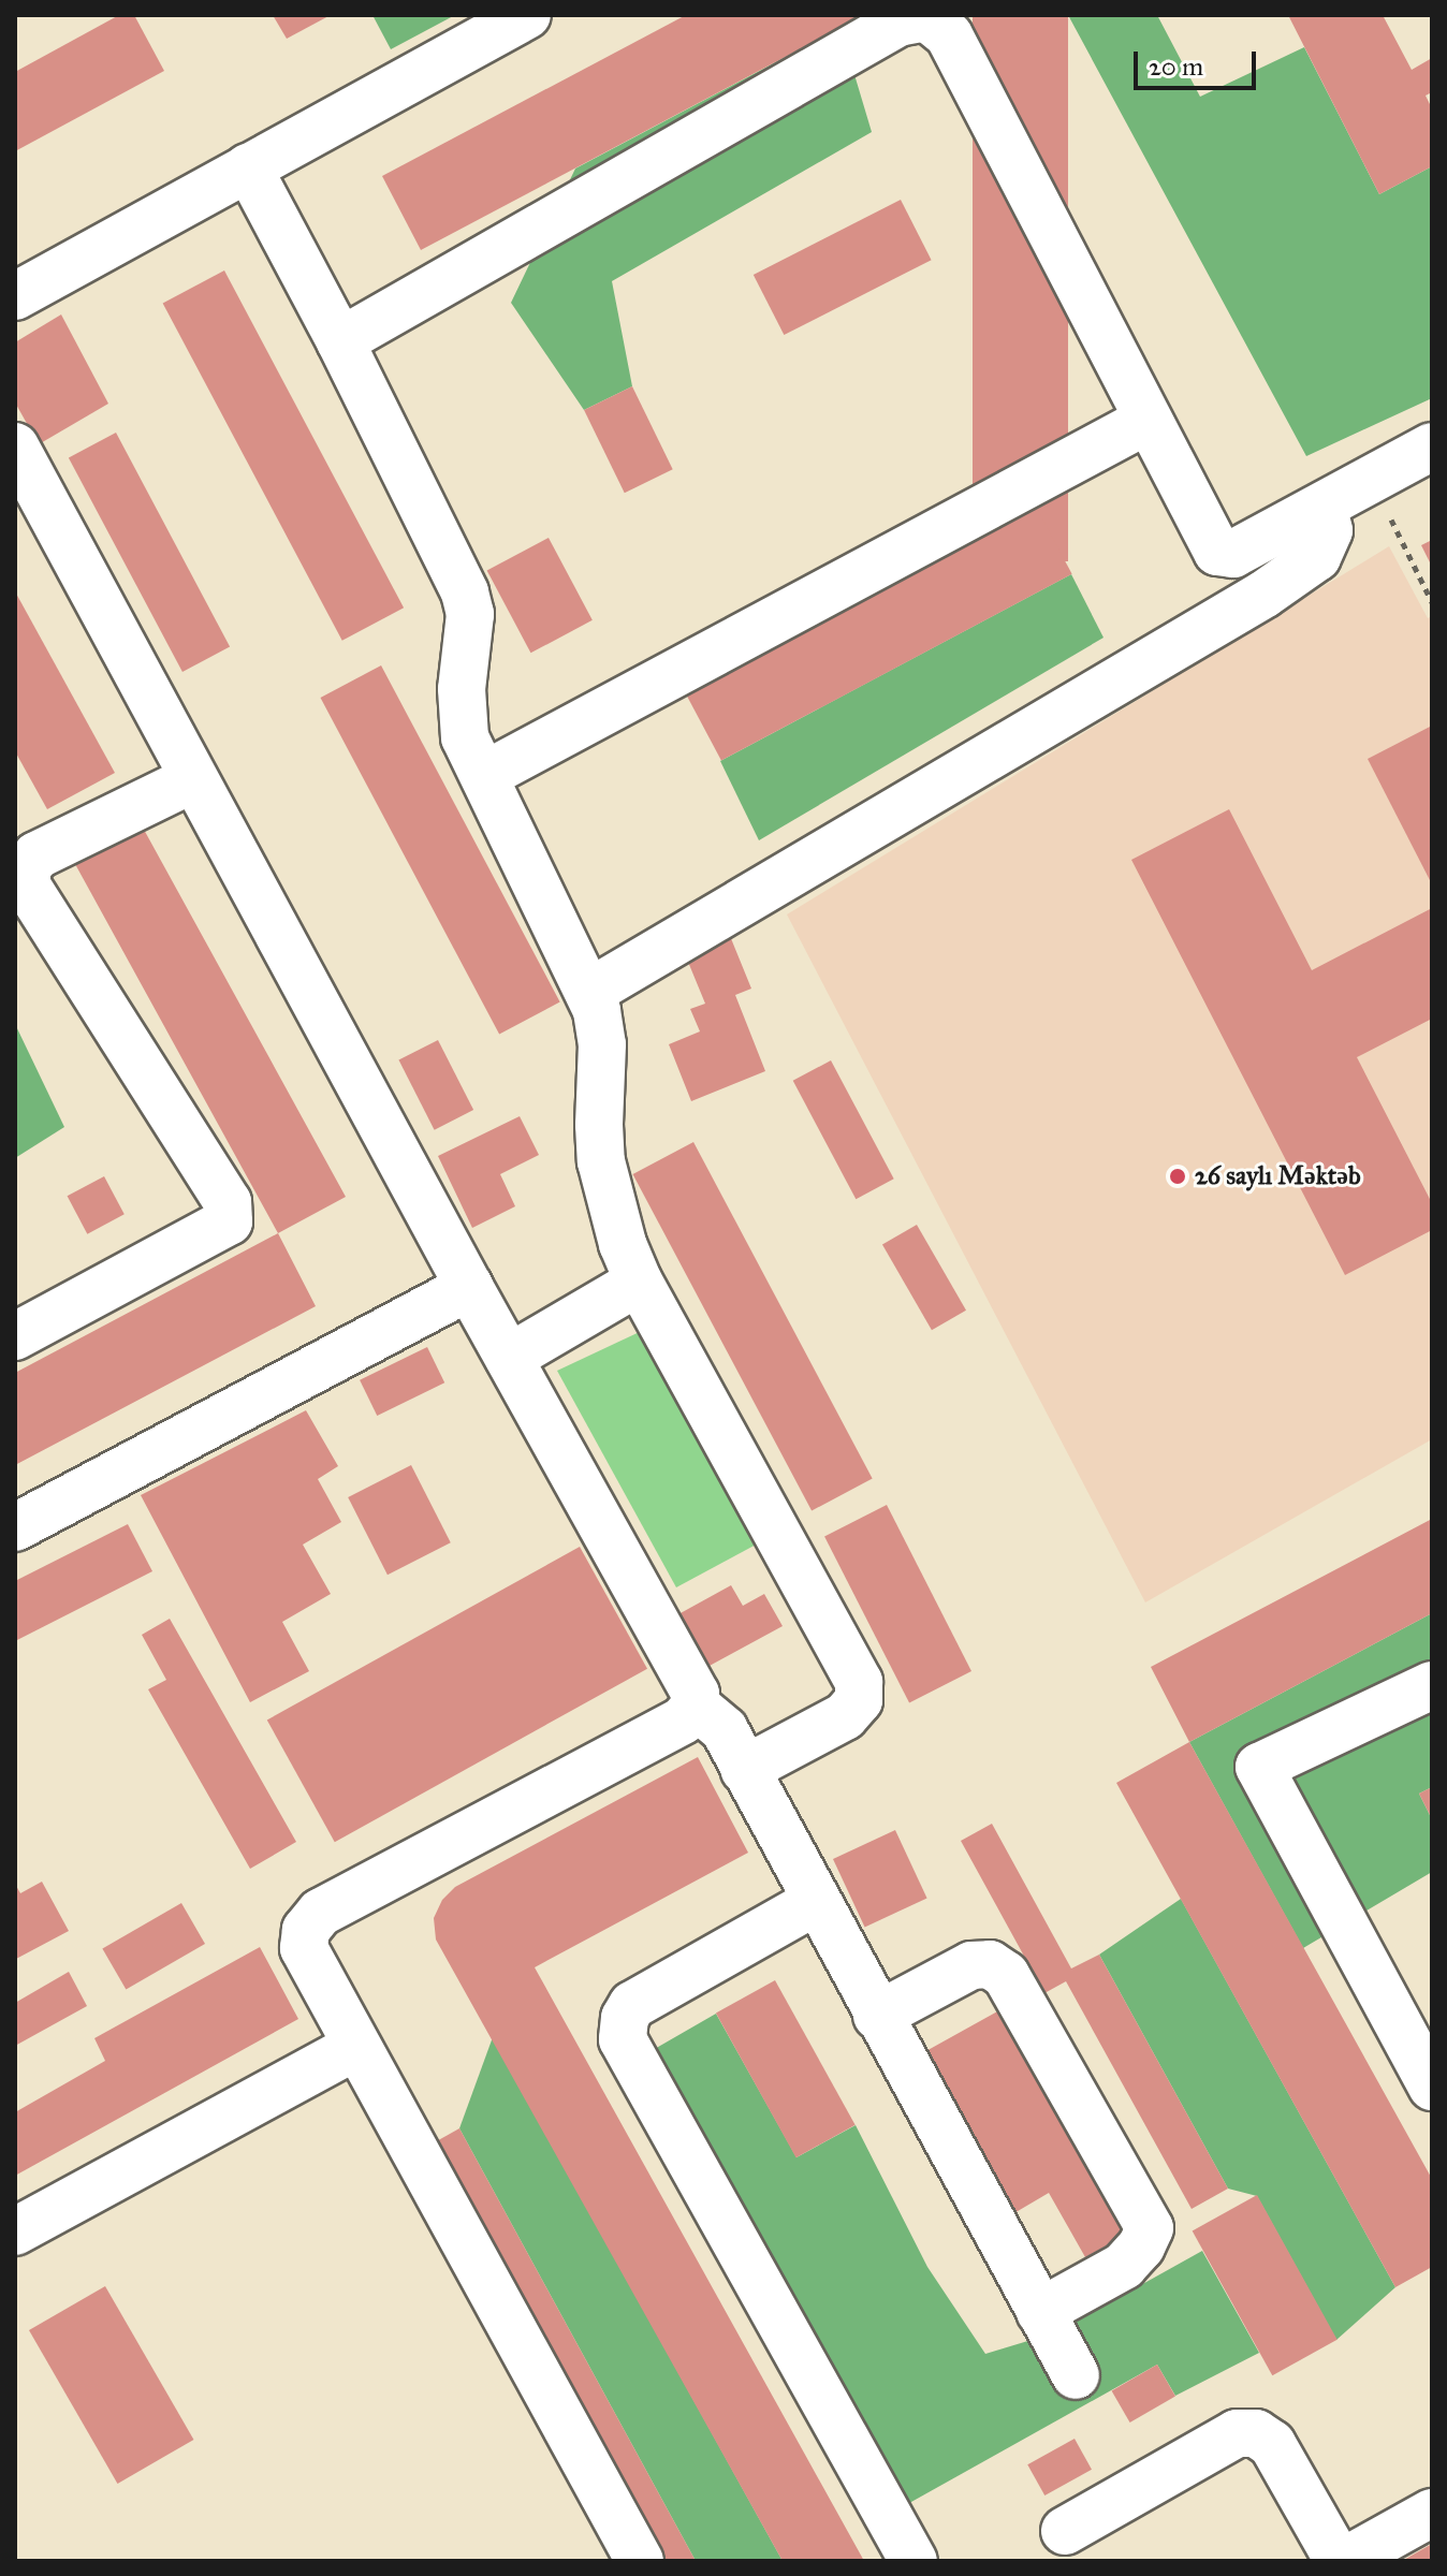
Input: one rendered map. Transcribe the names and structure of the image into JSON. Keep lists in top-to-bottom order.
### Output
{
  "places": ["26 saylı Məktəb"],
  "scale_bar": "20 m"
}
